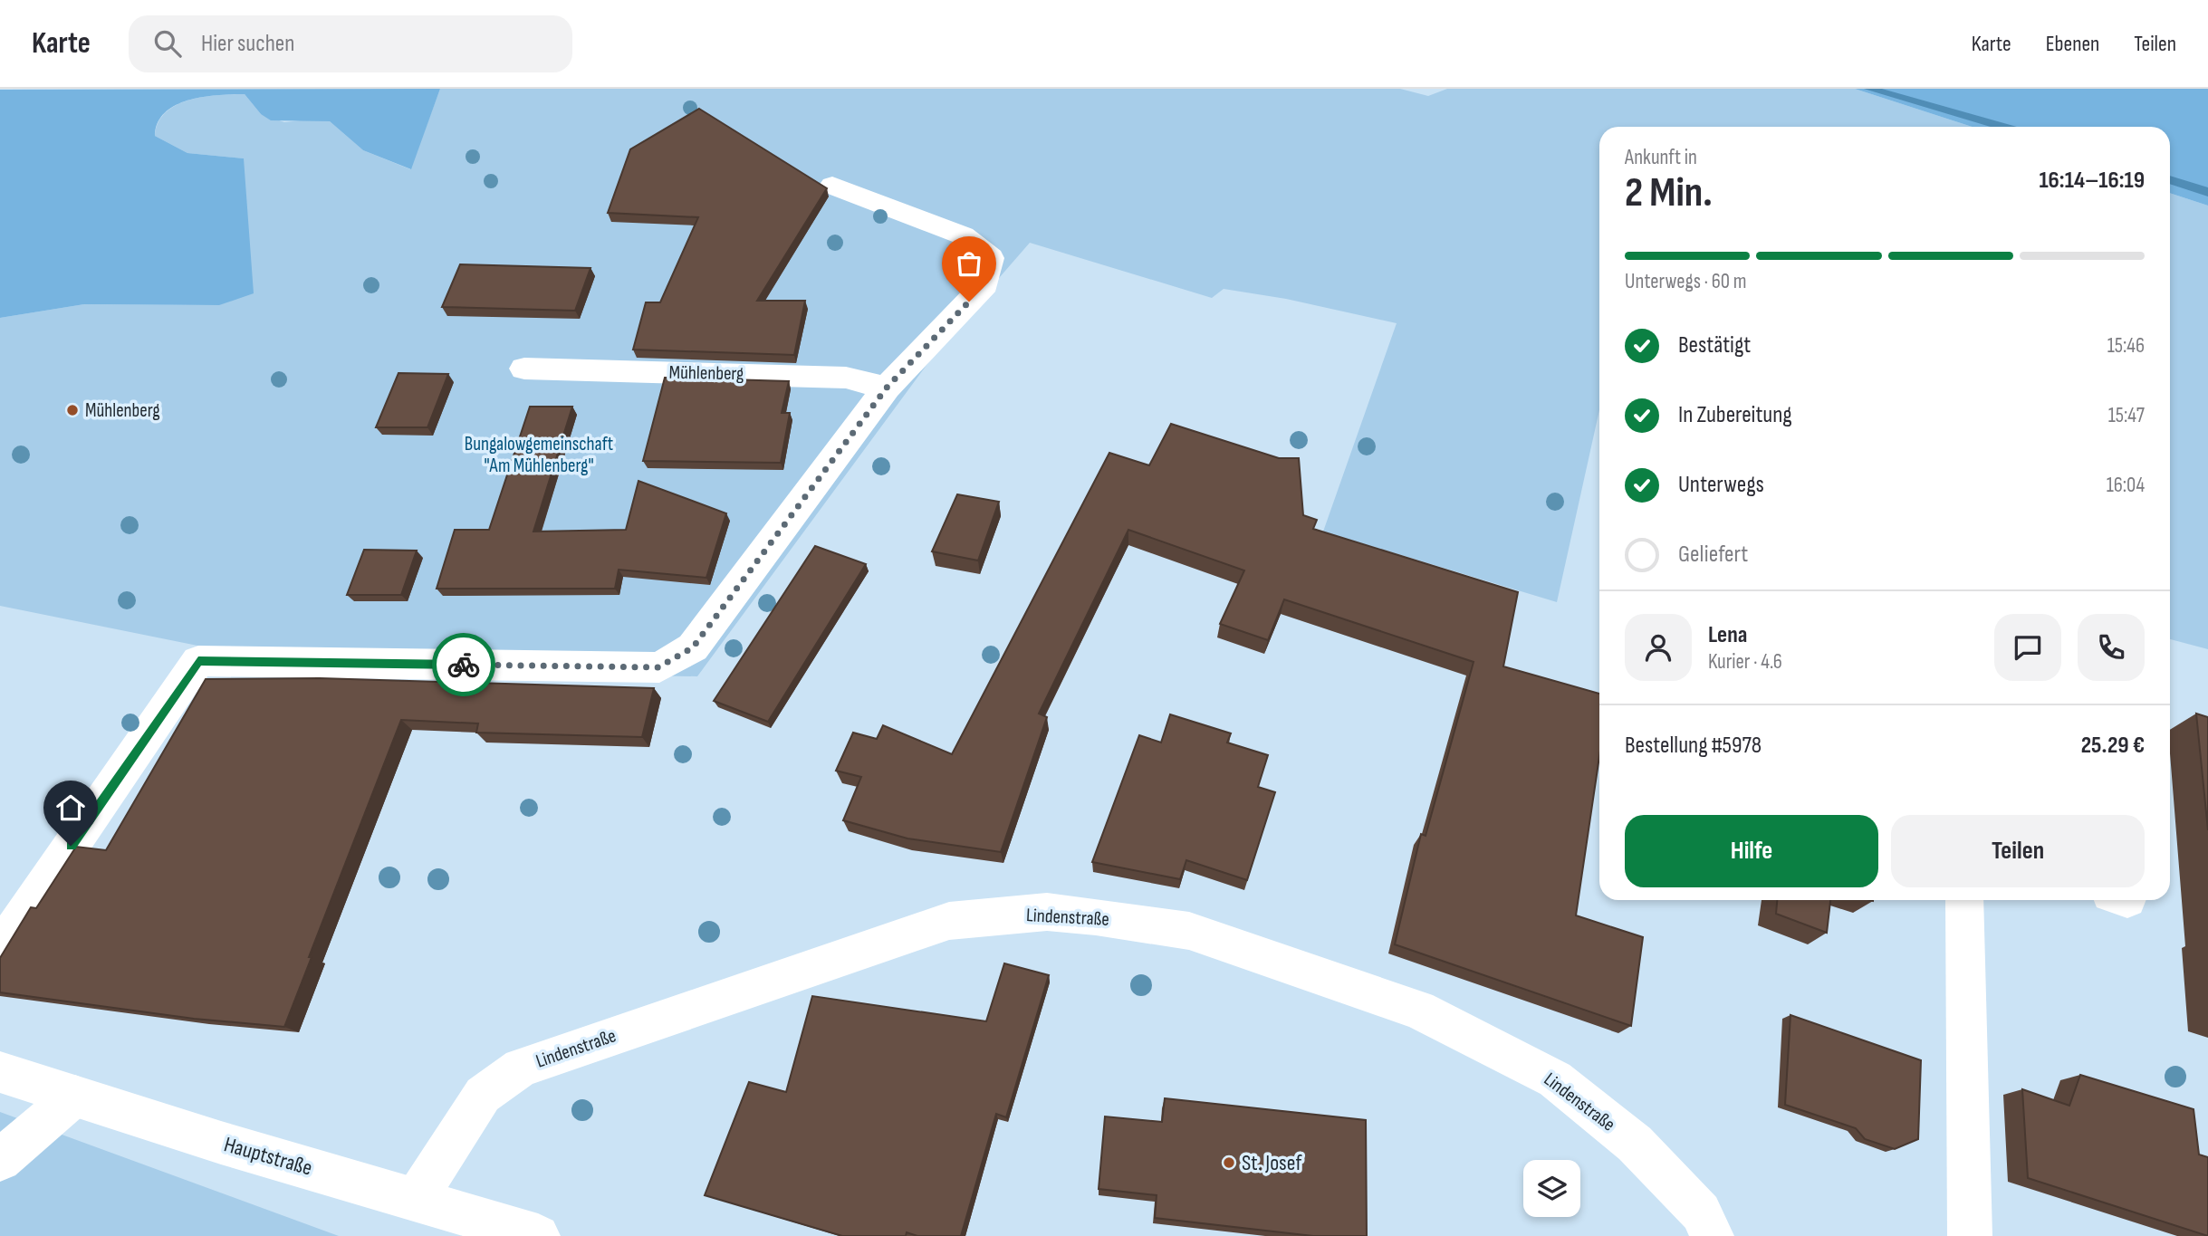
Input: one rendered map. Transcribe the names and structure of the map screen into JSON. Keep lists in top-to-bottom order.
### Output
{
  "streets": {
    "street": ["Mühlenberg", "Lindenstraße", "Hauptstraße"]
  },
  "crossings": [
    ["Lindenstraße", "Hauptstraße"]
  ],
  "parks": ["Bungalowgemeinschaft \"Am Mühlenberg\""],
  "places": ["Mühlenberg", "St. Josef"],
  "page": {
    "header": "Karte",
    "search": "Hier suchen",
    "nav": ["Karte", "Ebenen", "Teilen"],
    "heading": ["2 Min.", "Ankunft in", "16:14–16:19"],
    "panel": [
      "Lena",
      "Kurier · 4.6",
      "Bestellung #5978",
      "25.29 €"
    ],
    "bar": "Unterwegs · 60 m",
    "list": [
      ["Bestätigt", "15:46"],
      ["In Zubereitung", "15:47"],
      ["Unterwegs", "16:04"],
      "Geliefert"
    ],
    "buttons": ["Hilfe", "Teilen"]
  }
}
